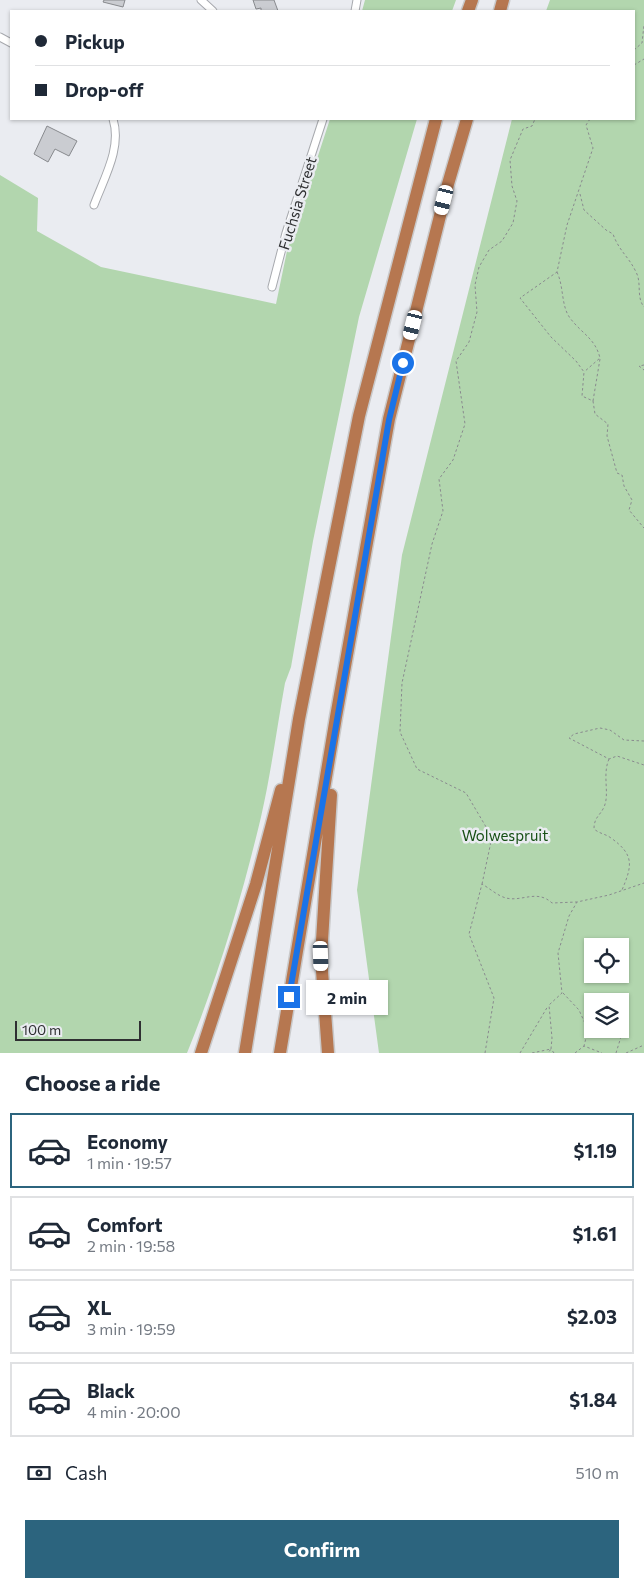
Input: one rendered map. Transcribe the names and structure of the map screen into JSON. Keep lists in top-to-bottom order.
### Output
{
  "streets": {
    "street": ["Fuchsia Street"]
  },
  "parks": ["Wolwespruit"],
  "scale_bar": "100 m",
  "page": {
    "banner": ["Pickup", "Drop-off"],
    "bubble": "2 min",
    "scale": "100 m",
    "heading": "Choose a ride",
    "list": [
      {
        "name": "Economy",
        "note": "1 min · 19:57",
        "value": "$1.19"
      },
      {
        "name": "Comfort",
        "note": "2 min · 19:58",
        "value": "$1.61"
      },
      {
        "name": "XL",
        "note": "3 min · 19:59",
        "value": "$2.03"
      },
      {
        "name": "Black",
        "note": "4 min · 20:00",
        "value": "$1.84"
      }
    ],
    "pay": ["Cash", "510 m"],
    "buttons": "Confirm"
  }
}
